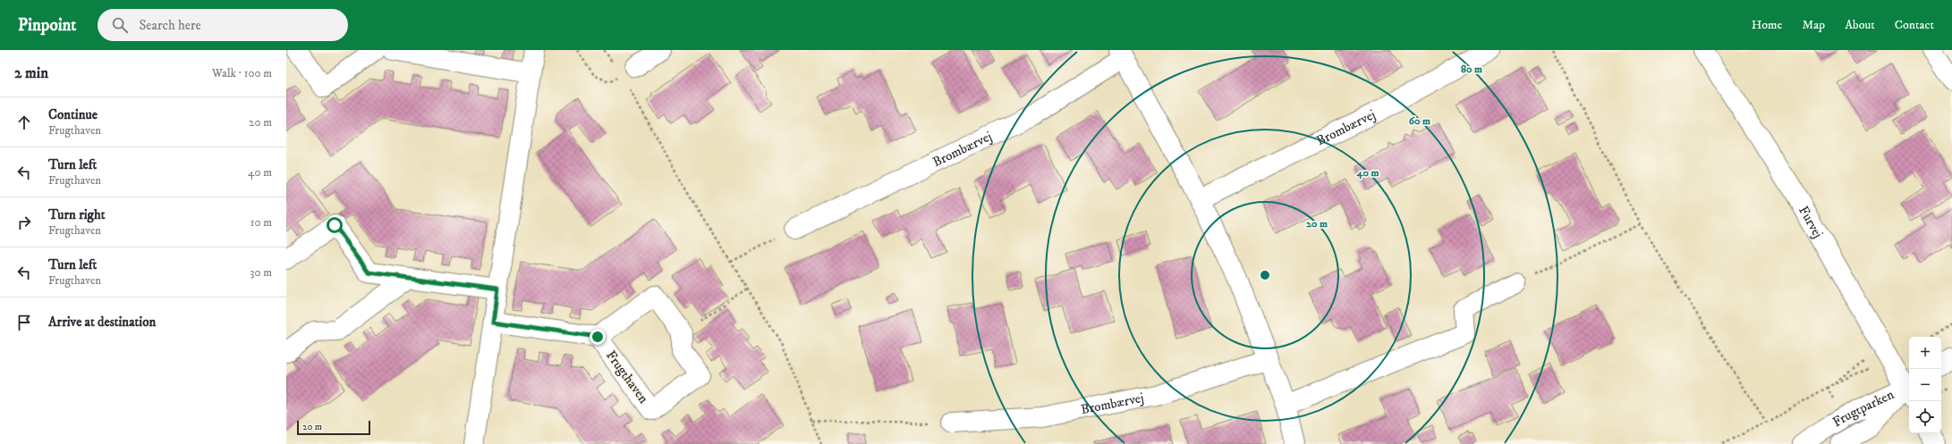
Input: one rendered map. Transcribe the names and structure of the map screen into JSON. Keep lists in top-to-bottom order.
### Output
{
  "streets": {
    "street": [
      "Brombærvej",
      "Furvej",
      "Frugthaven",
      "Frugtparken"
    ]
  },
  "scale_bar": "20 m",
  "page": {
    "header": "Pinpoint",
    "search": "Search here",
    "nav": [
      "Home",
      "Map",
      "About",
      "Contact"
    ],
    "heading": ["2 min", "Walk · 100 m"],
    "list": [
      ["Continue", "Frugthaven", "20 m"],
      ["Turn left", "Frugthaven", "40 m"],
      ["Turn right", "Frugthaven", "10 m"],
      ["Turn left", "Frugthaven", "30 m"],
      "Arrive at destination"
    ],
    "map_buttons": ["+", "−"],
    "scale": "20 m"
  },
  "rings": [
    "80 m",
    "60 m",
    "40 m",
    "20 m"
  ]
}
